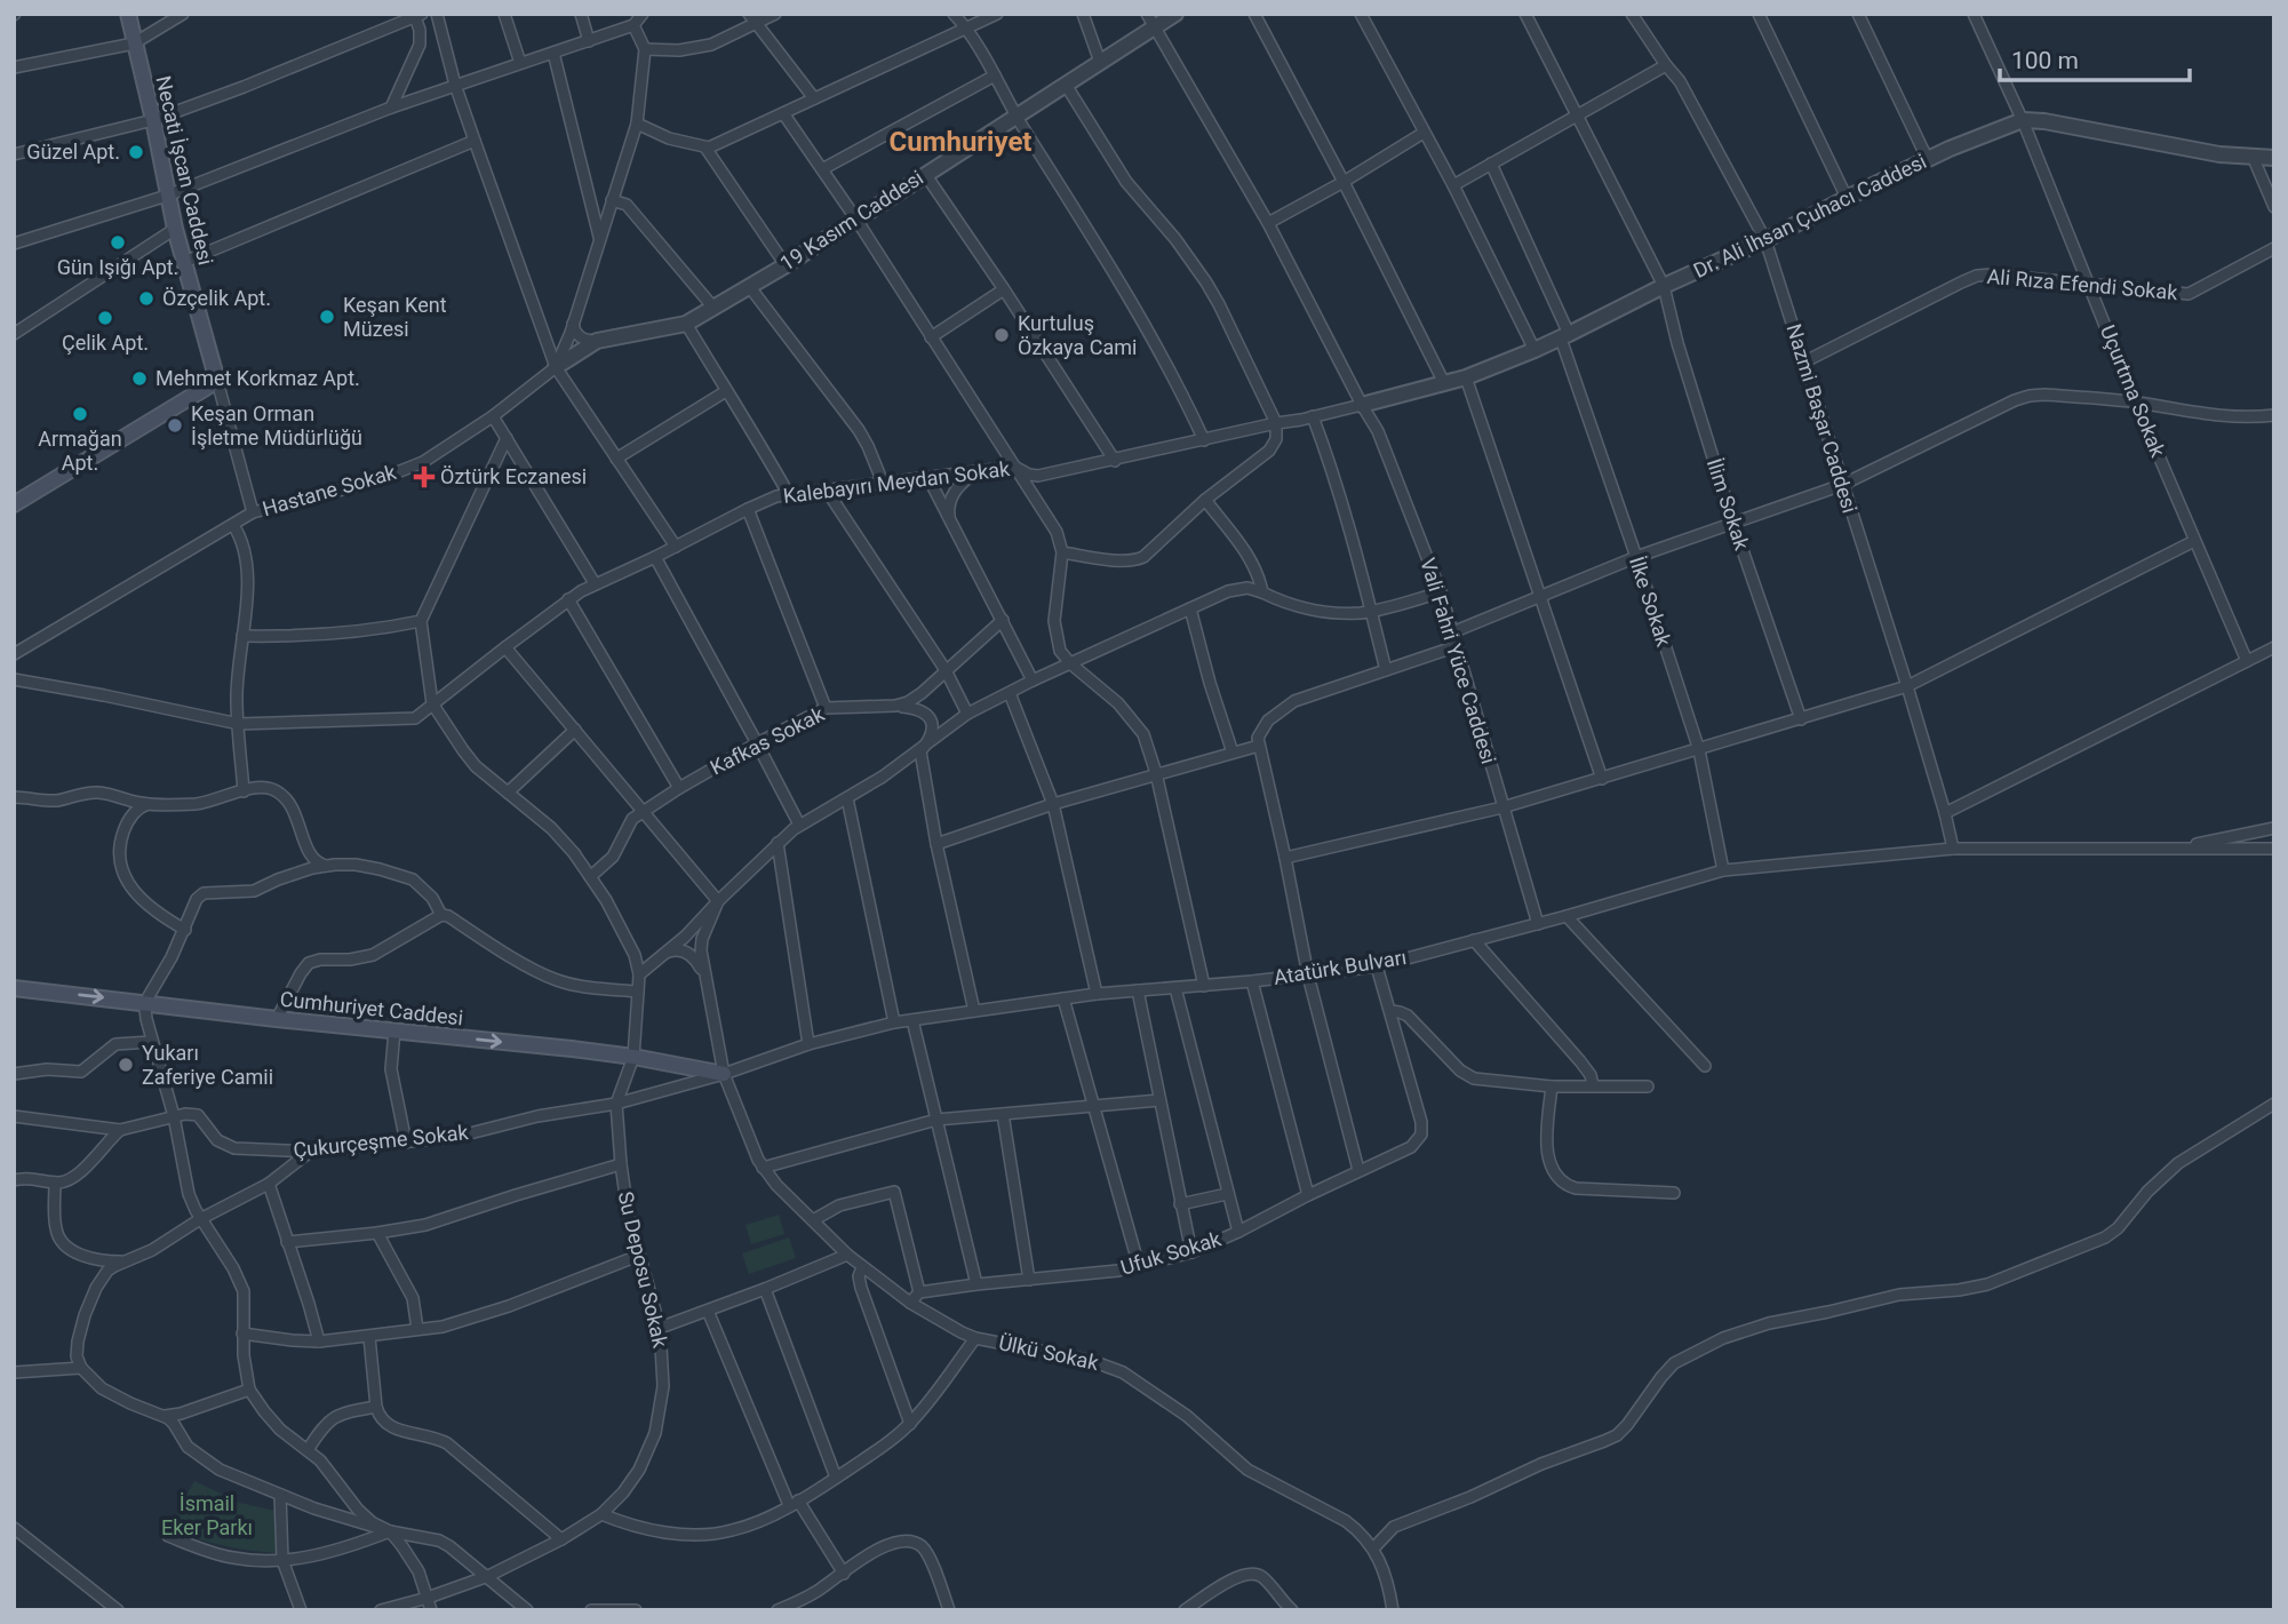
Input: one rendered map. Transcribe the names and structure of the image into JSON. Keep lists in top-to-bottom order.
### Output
{
  "streets": {
    "main road": ["Necati İşcan Caddesi", "Cumhuriyet Caddesi"],
    "street": [
      "Dr. Ali İhsan Çuhacı Caddesi",
      "19 Kasım Caddesi",
      "Ali Rıza Efendi Sokak",
      "Uçurtma Sokak",
      "Nazmi Başar Caddesi",
      "Kalebayırı Meydan Sokak",
      "Hastane Sokak",
      "İlim Sokak",
      "İlke Sokak",
      "Vali Fahri Yüce Caddesi",
      "Kafkas Sokak",
      "Atatürk Bulvarı",
      "Çukurçeşme Sokak",
      "Ufuk Sokak",
      "Su Deposu Sokak",
      "Ülkü Sokak"
    ]
  },
  "crossings": [
    ["Dr. Ali İhsan Çuhacı Caddesi", "Uçurtma Sokak"],
    ["Dr. Ali İhsan Çuhacı Caddesi", "Nazmi Başar Caddesi"],
    ["Dr. Ali İhsan Çuhacı Caddesi", "Kalebayırı Meydan Sokak"],
    ["Dr. Ali İhsan Çuhacı Caddesi", "İlim Sokak"],
    ["Dr. Ali İhsan Çuhacı Caddesi", "İlke Sokak"],
    ["Dr. Ali İhsan Çuhacı Caddesi", "Vali Fahri Yüce Caddesi"],
    ["19 Kasım Caddesi", "Hastane Sokak"],
    ["19 Kasım Caddesi", "Vali Fahri Yüce Caddesi"],
    ["Ali Rıza Efendi Sokak", "Uçurtma Sokak"],
    ["Ali Rıza Efendi Sokak", "Nazmi Başar Caddesi"],
    ["Nazmi Başar Caddesi", "Atatürk Bulvarı"],
    ["Kalebayırı Meydan Sokak", "Vali Fahri Yüce Caddesi"],
    ["Kalebayırı Meydan Sokak", "Su Deposu Sokak"],
    ["İlke Sokak", "Atatürk Bulvarı"],
    ["Vali Fahri Yüce Caddesi", "Atatürk Bulvarı"],
    ["Kafkas Sokak", "Su Deposu Sokak"],
    ["Atatürk Bulvarı", "Cumhuriyet Caddesi"],
    ["Atatürk Bulvarı", "Çukurçeşme Sokak"],
    ["Atatürk Bulvarı", "Ülkü Sokak"],
    ["Cumhuriyet Caddesi", "Çukurçeşme Sokak"],
    ["Cumhuriyet Caddesi", "Su Deposu Sokak"],
    ["Cumhuriyet Caddesi", "Ülkü Sokak"],
    ["Çukurçeşme Sokak", "Su Deposu Sokak"],
    ["Çukurçeşme Sokak", "Ülkü Sokak"]
  ],
  "one_way": ["Cumhuriyet Caddesi"],
  "districts": ["Cumhuriyet"],
  "parks": ["İsmail Eker Parkı"],
  "places": {
    "other": [
      "Güzel Apt.",
      "Gün Işığı Apt.",
      "Özçelik Apt.",
      "Keşan Kent Müzesi",
      "Çelik Apt.",
      "Kurtuluş Özkaya Cami",
      "Mehmet Korkmaz Apt.",
      "Armağan Apt.",
      "Keşan Orman İşletme Müdürlüğü",
      "Yukarı Zaferiye Camii"
    ],
    "health": ["Öztürk Eczanesi"]
  },
  "scale_bar": "100 m"
}
